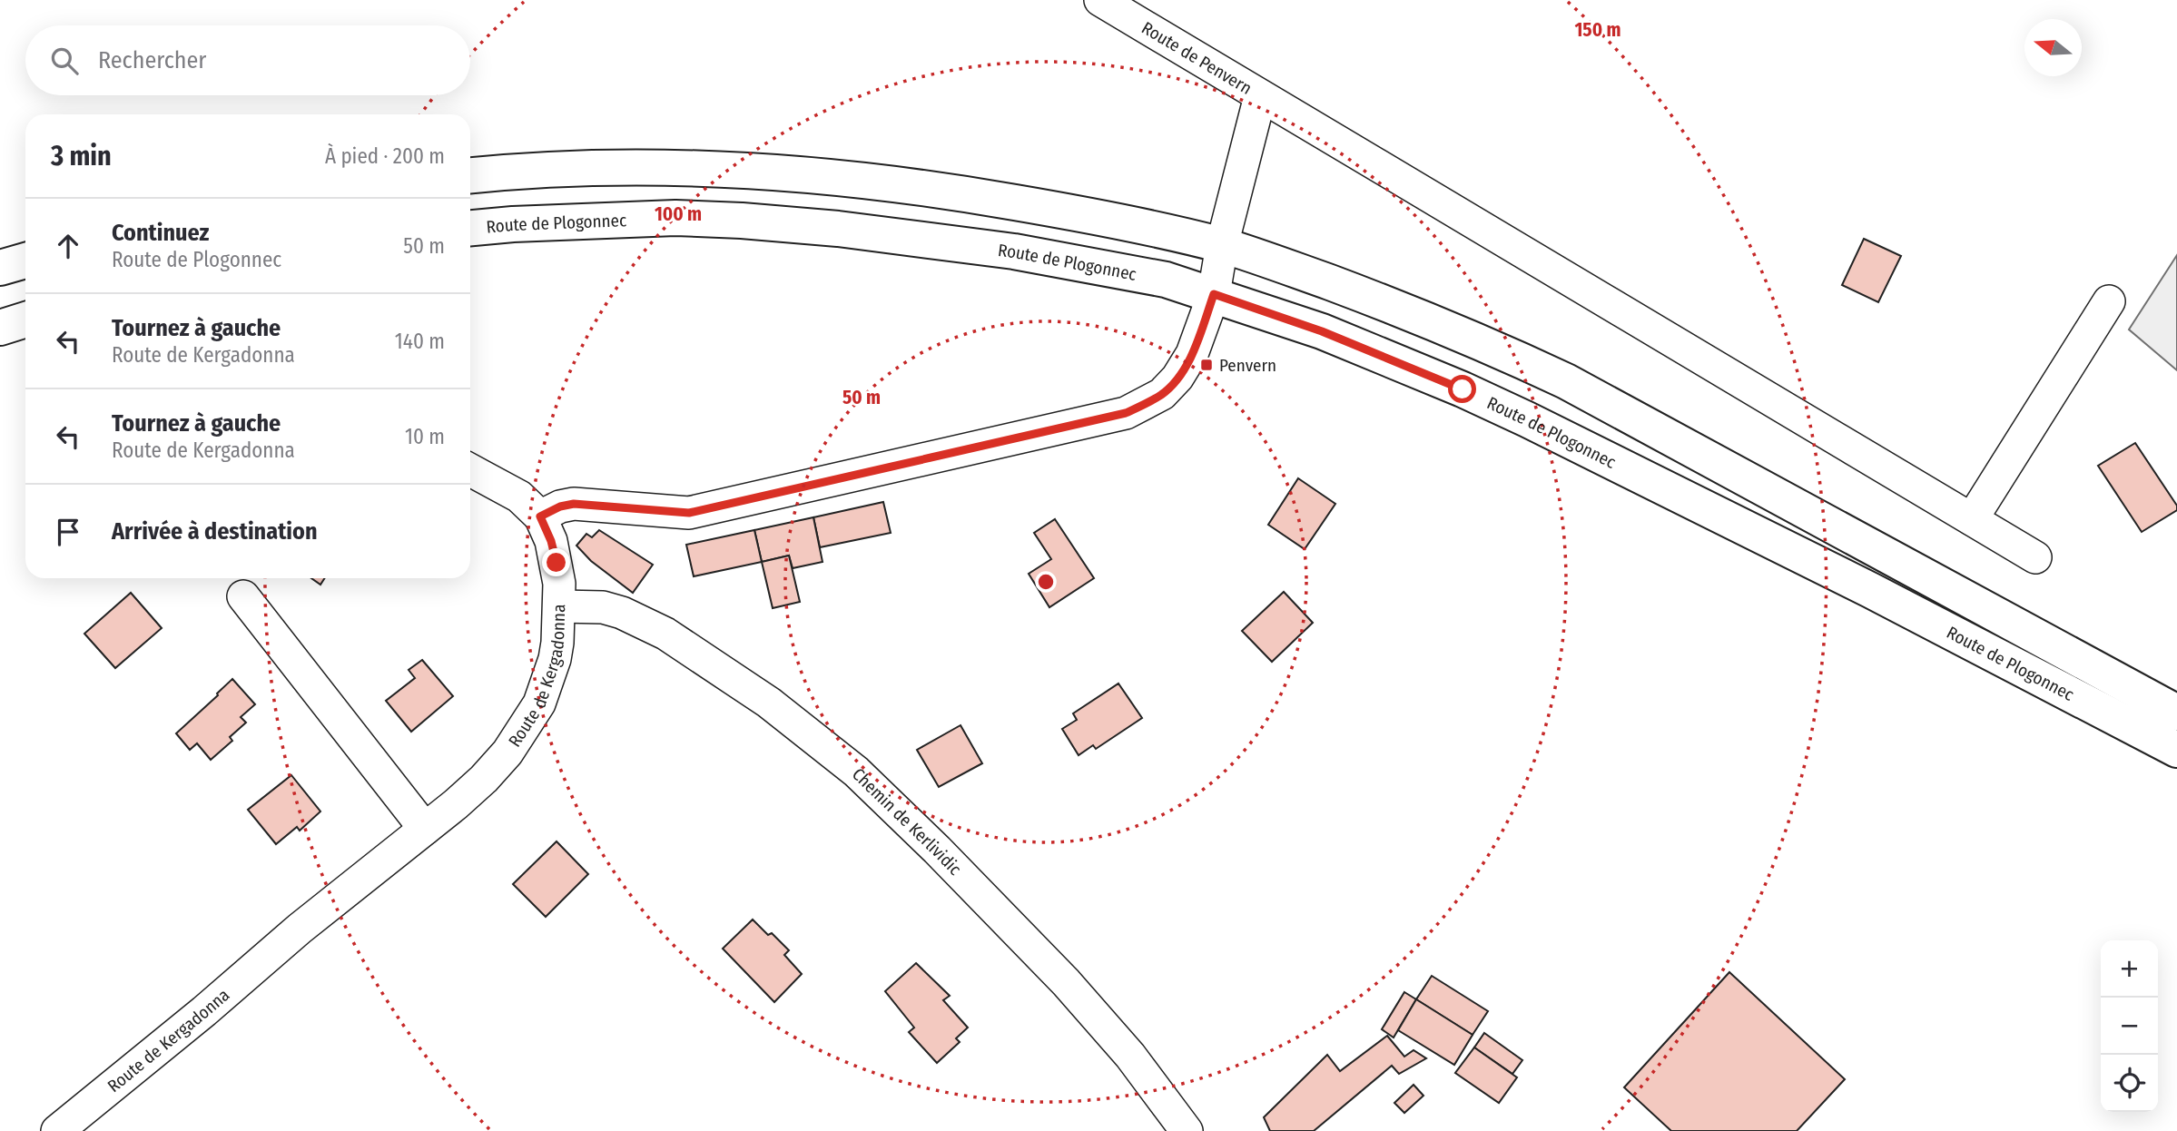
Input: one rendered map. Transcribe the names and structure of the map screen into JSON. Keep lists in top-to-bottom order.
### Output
{
  "streets": {
    "main road": ["Route de Plogonnec"],
    "street": ["Route de Penvern", "Route de Kergadonna", "Chemin de Kerlividic"]
  },
  "crossings": [
    ["Route de Kergadonna", "Chemin de Kerlividic"]
  ],
  "places": {
    "transit": ["Penvern"]
  },
  "north": "left",
  "page": {
    "search": "Rechercher",
    "heading": ["3 min", "À pied · 200 m"],
    "list": [
      ["Continuez", "Route de Plogonnec", "50 m"],
      ["Tournez à gauche", "Route de Kergadonna", "140 m"],
      ["Tournez à gauche", "Route de Kergadonna", "10 m"],
      "Arrivée à destination"
    ],
    "map_buttons": ["+", "−"]
  },
  "rings": ["150 m", "100 m", "50 m"]
}
